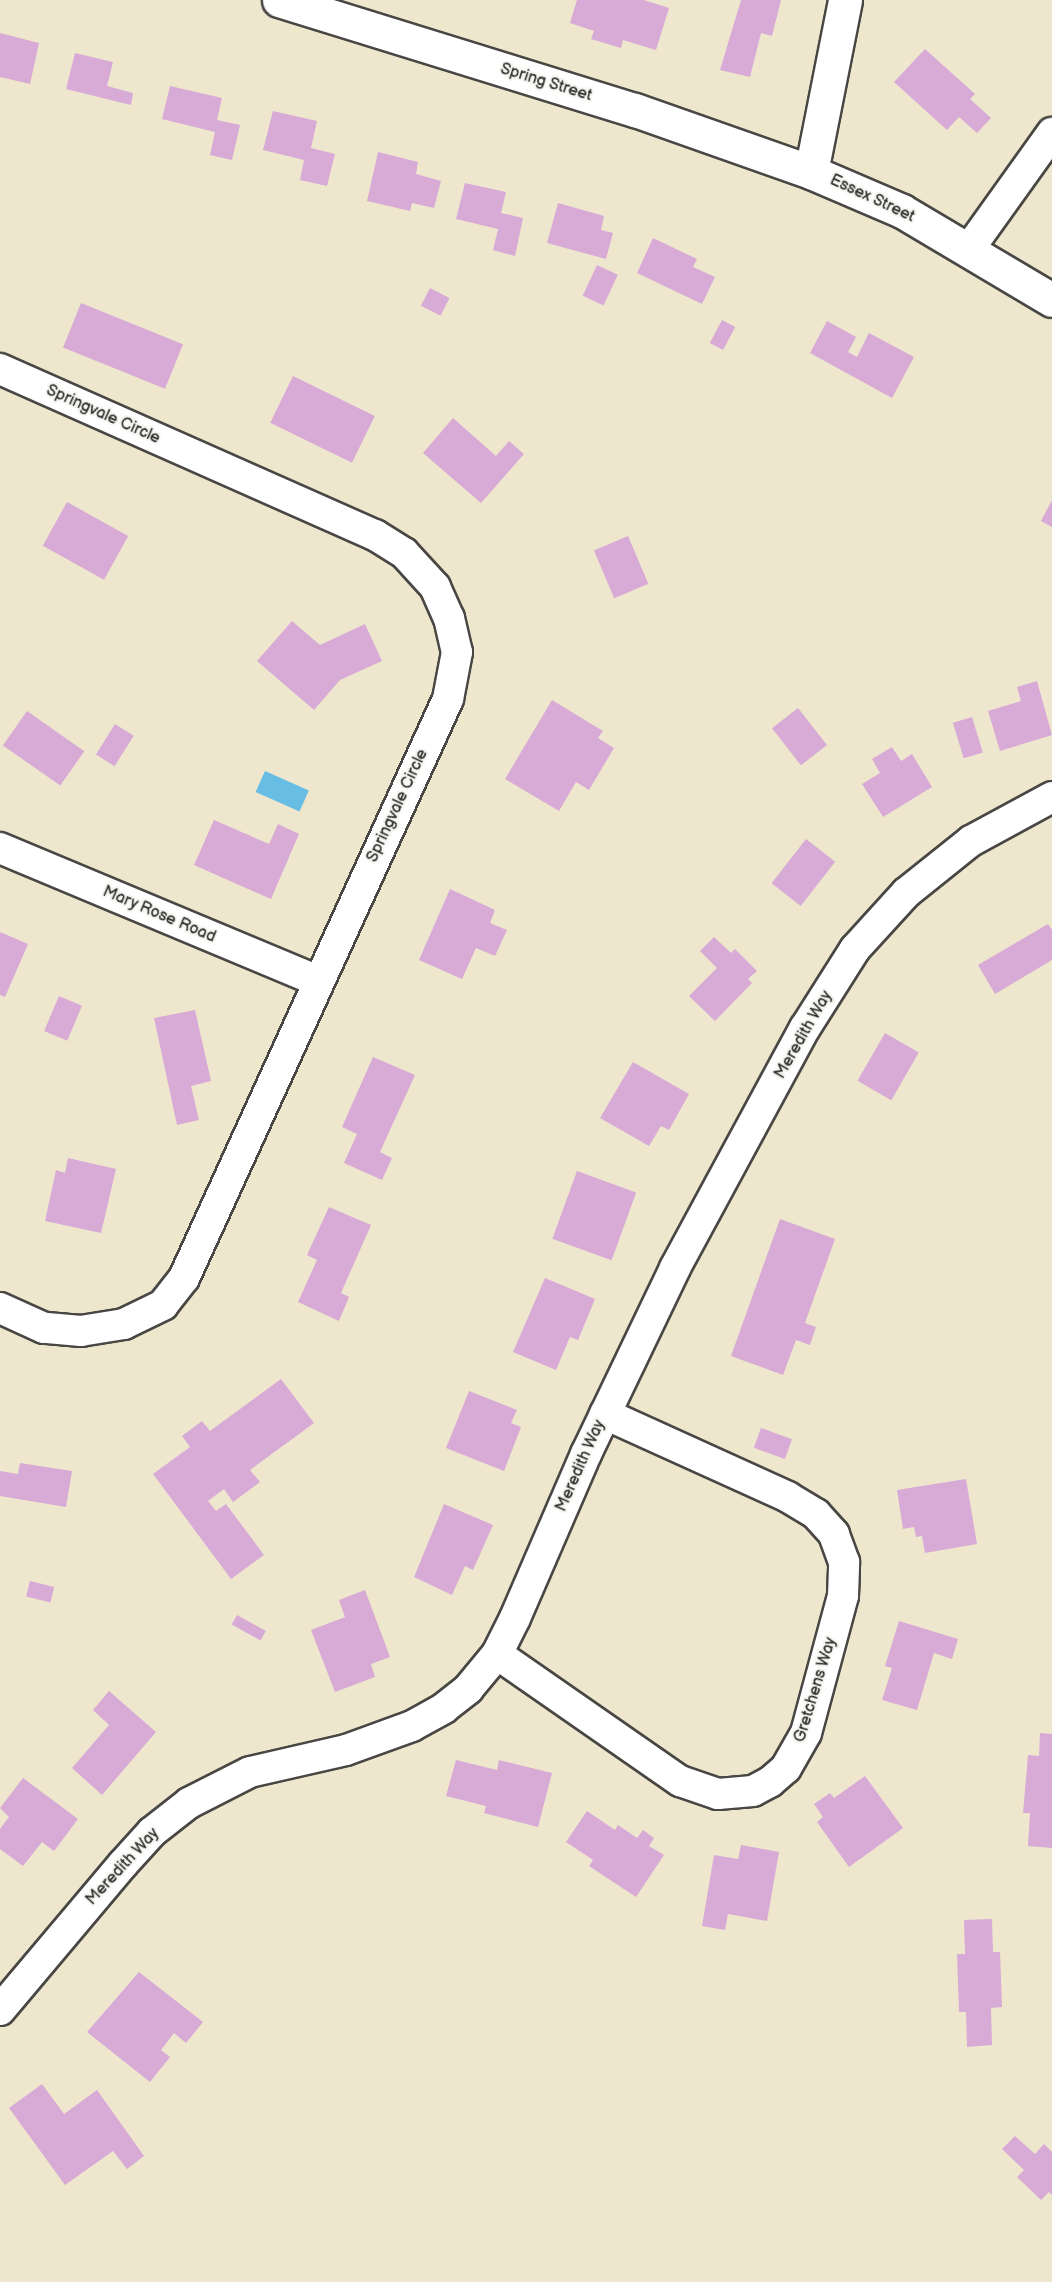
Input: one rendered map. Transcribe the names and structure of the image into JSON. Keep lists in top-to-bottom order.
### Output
{
  "streets": {
    "street": [
      "Spring Street",
      "Essex Street",
      "Springvale Circle",
      "Mary Rose Road",
      "Meredith Way",
      "Gretchens Way"
    ]
  },
  "crossings": [
    ["Spring Street", "Essex Street"],
    ["Springvale Circle", "Mary Rose Road"],
    ["Meredith Way", "Gretchens Way"]
  ]
}
